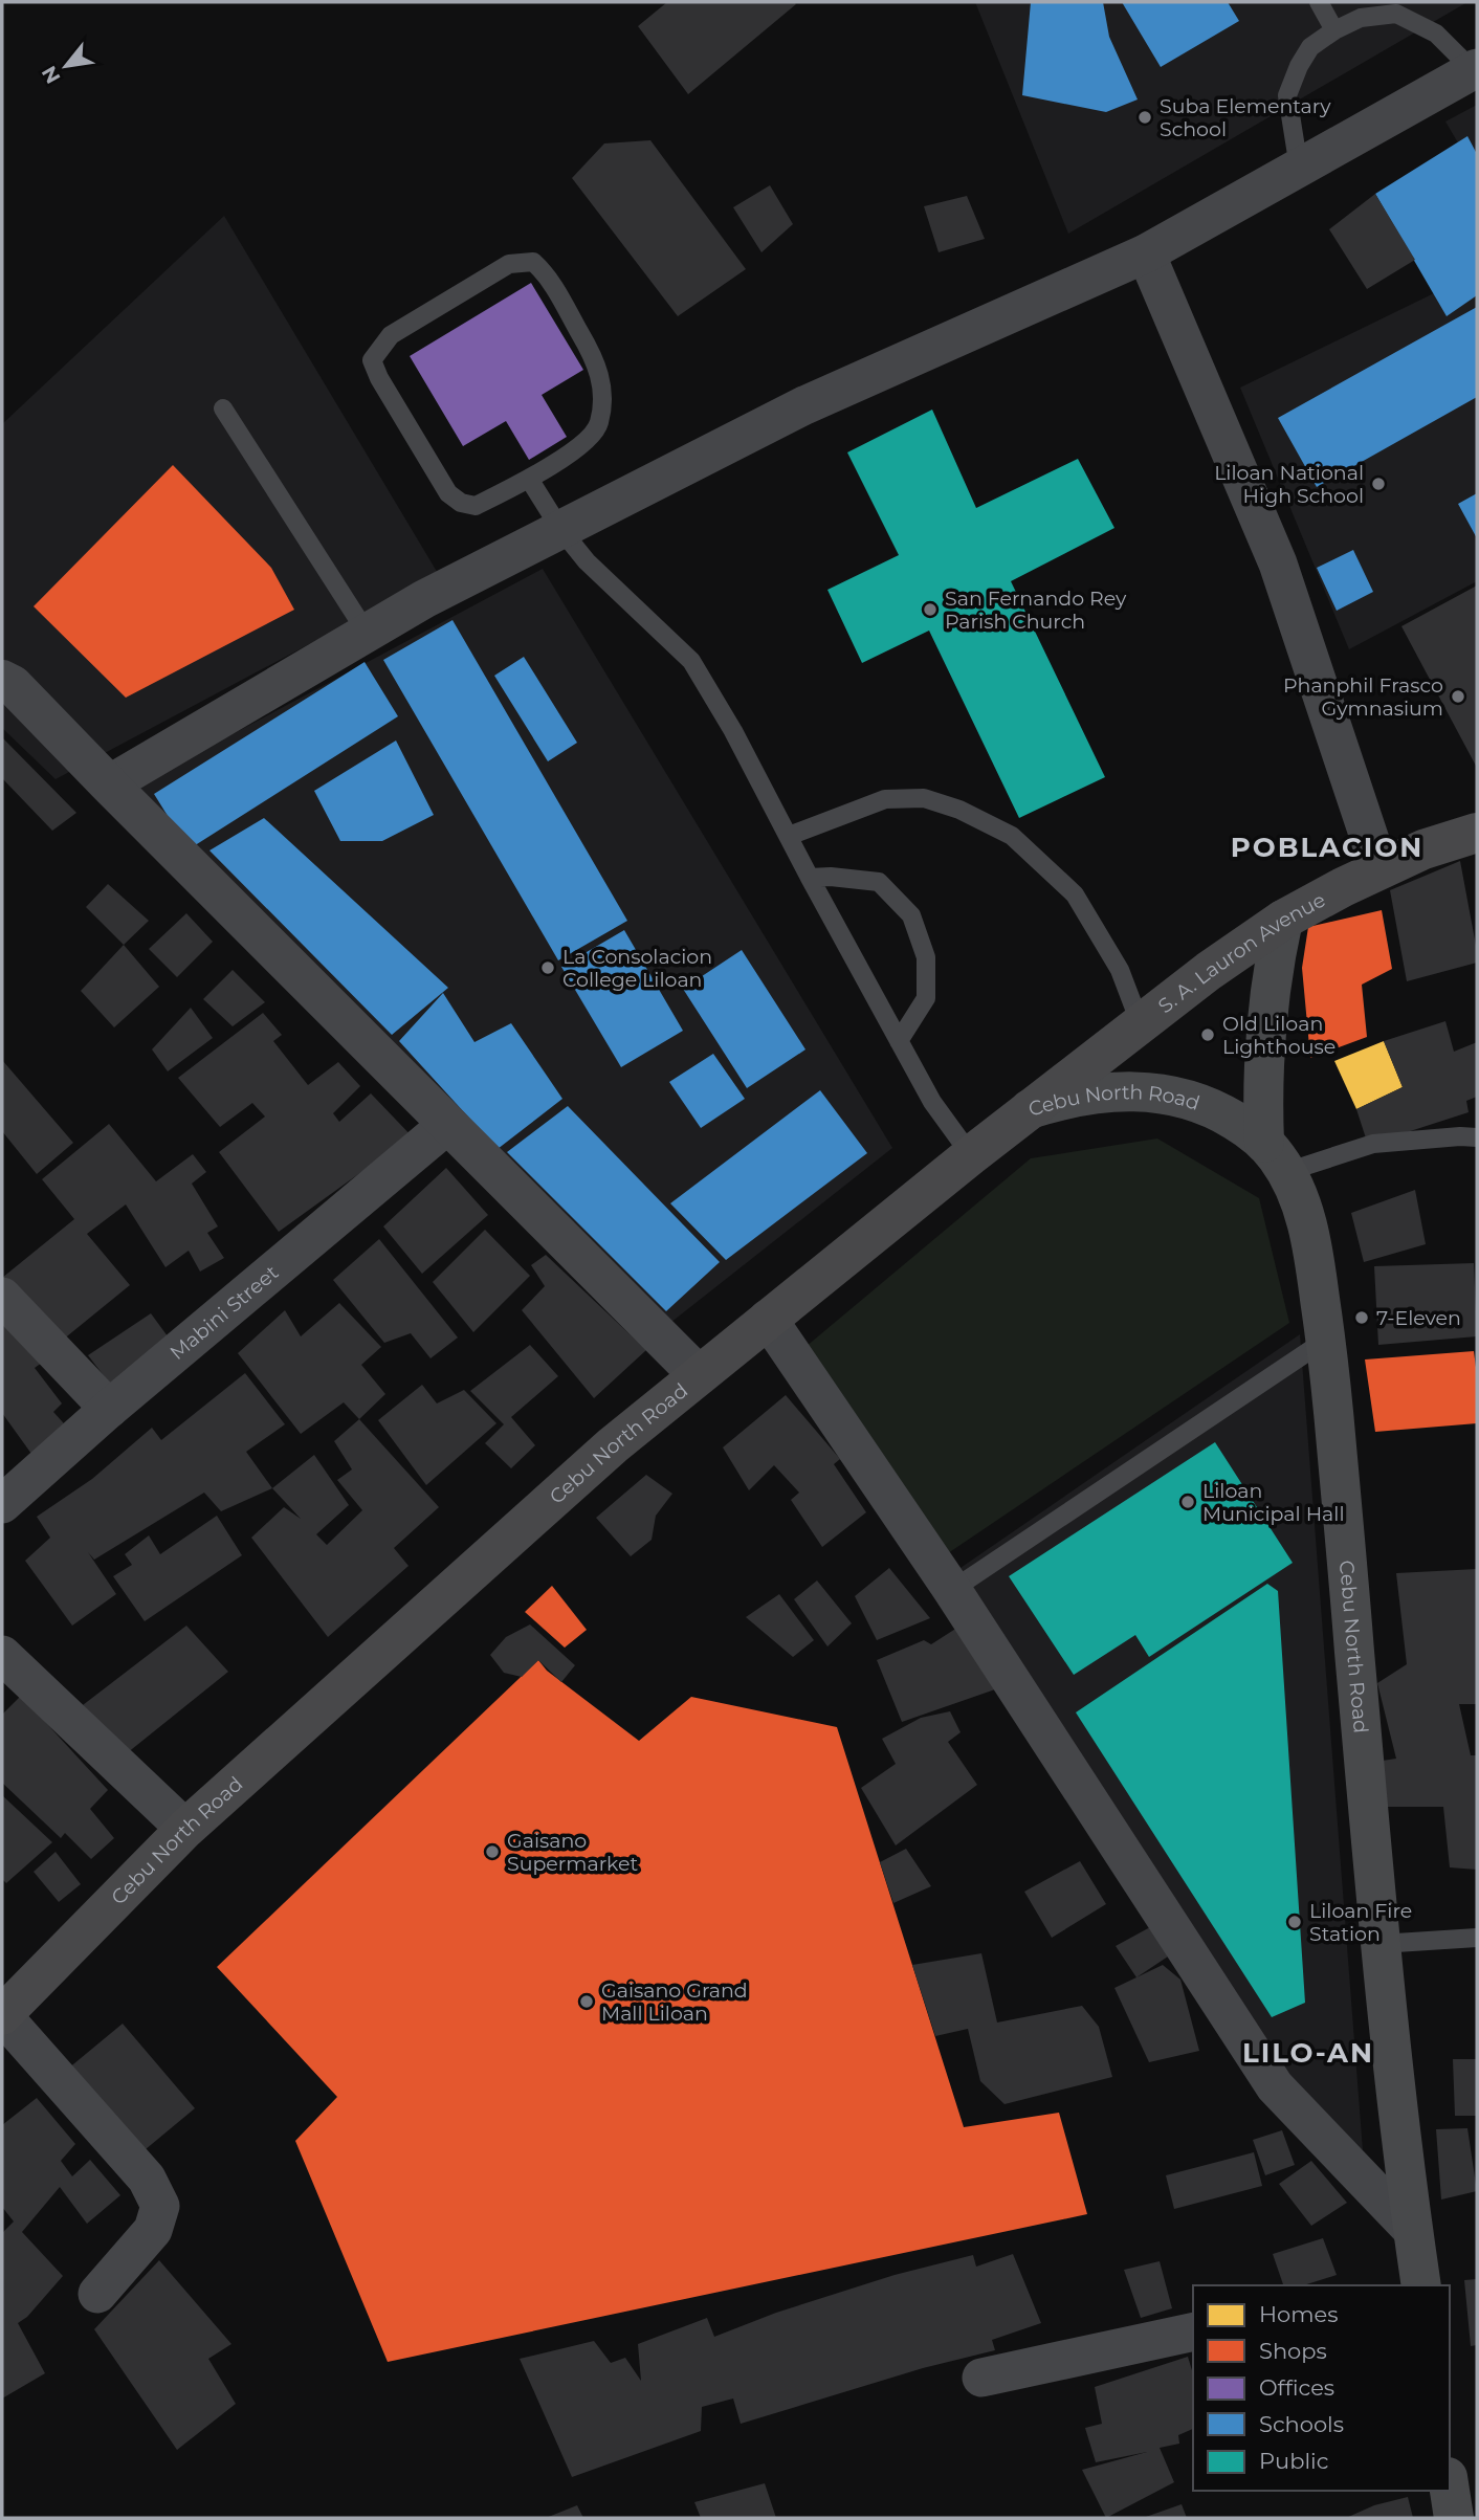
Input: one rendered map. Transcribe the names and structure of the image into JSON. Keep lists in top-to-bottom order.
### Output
{
  "streets": {
    "highway": ["S. A. Lauron Avenue", "Cebu North Road"],
    "street": ["Mabini Street"]
  },
  "crossings": [
    ["S. A. Lauron Avenue", "Cebu North Road"]
  ],
  "districts": ["POBLACION", "LILO-AN"],
  "places": [
    "Suba Elementary School",
    "Liloan National High School",
    "San Fernando Rey Parish Church",
    "Phanphil Frasco Gymnasium",
    "La Consolacion College Liloan",
    "Old Liloan Lighthouse",
    "7-Eleven",
    "Liloan Municipal Hall",
    "Gaisano Supermarket",
    "Liloan Fire Station",
    "Gaisano Grand Mall Liloan"
  ],
  "legend": [
    "Homes",
    "Shops",
    "Offices",
    "Schools",
    "Public"
  ],
  "north": "bottom left"
}
